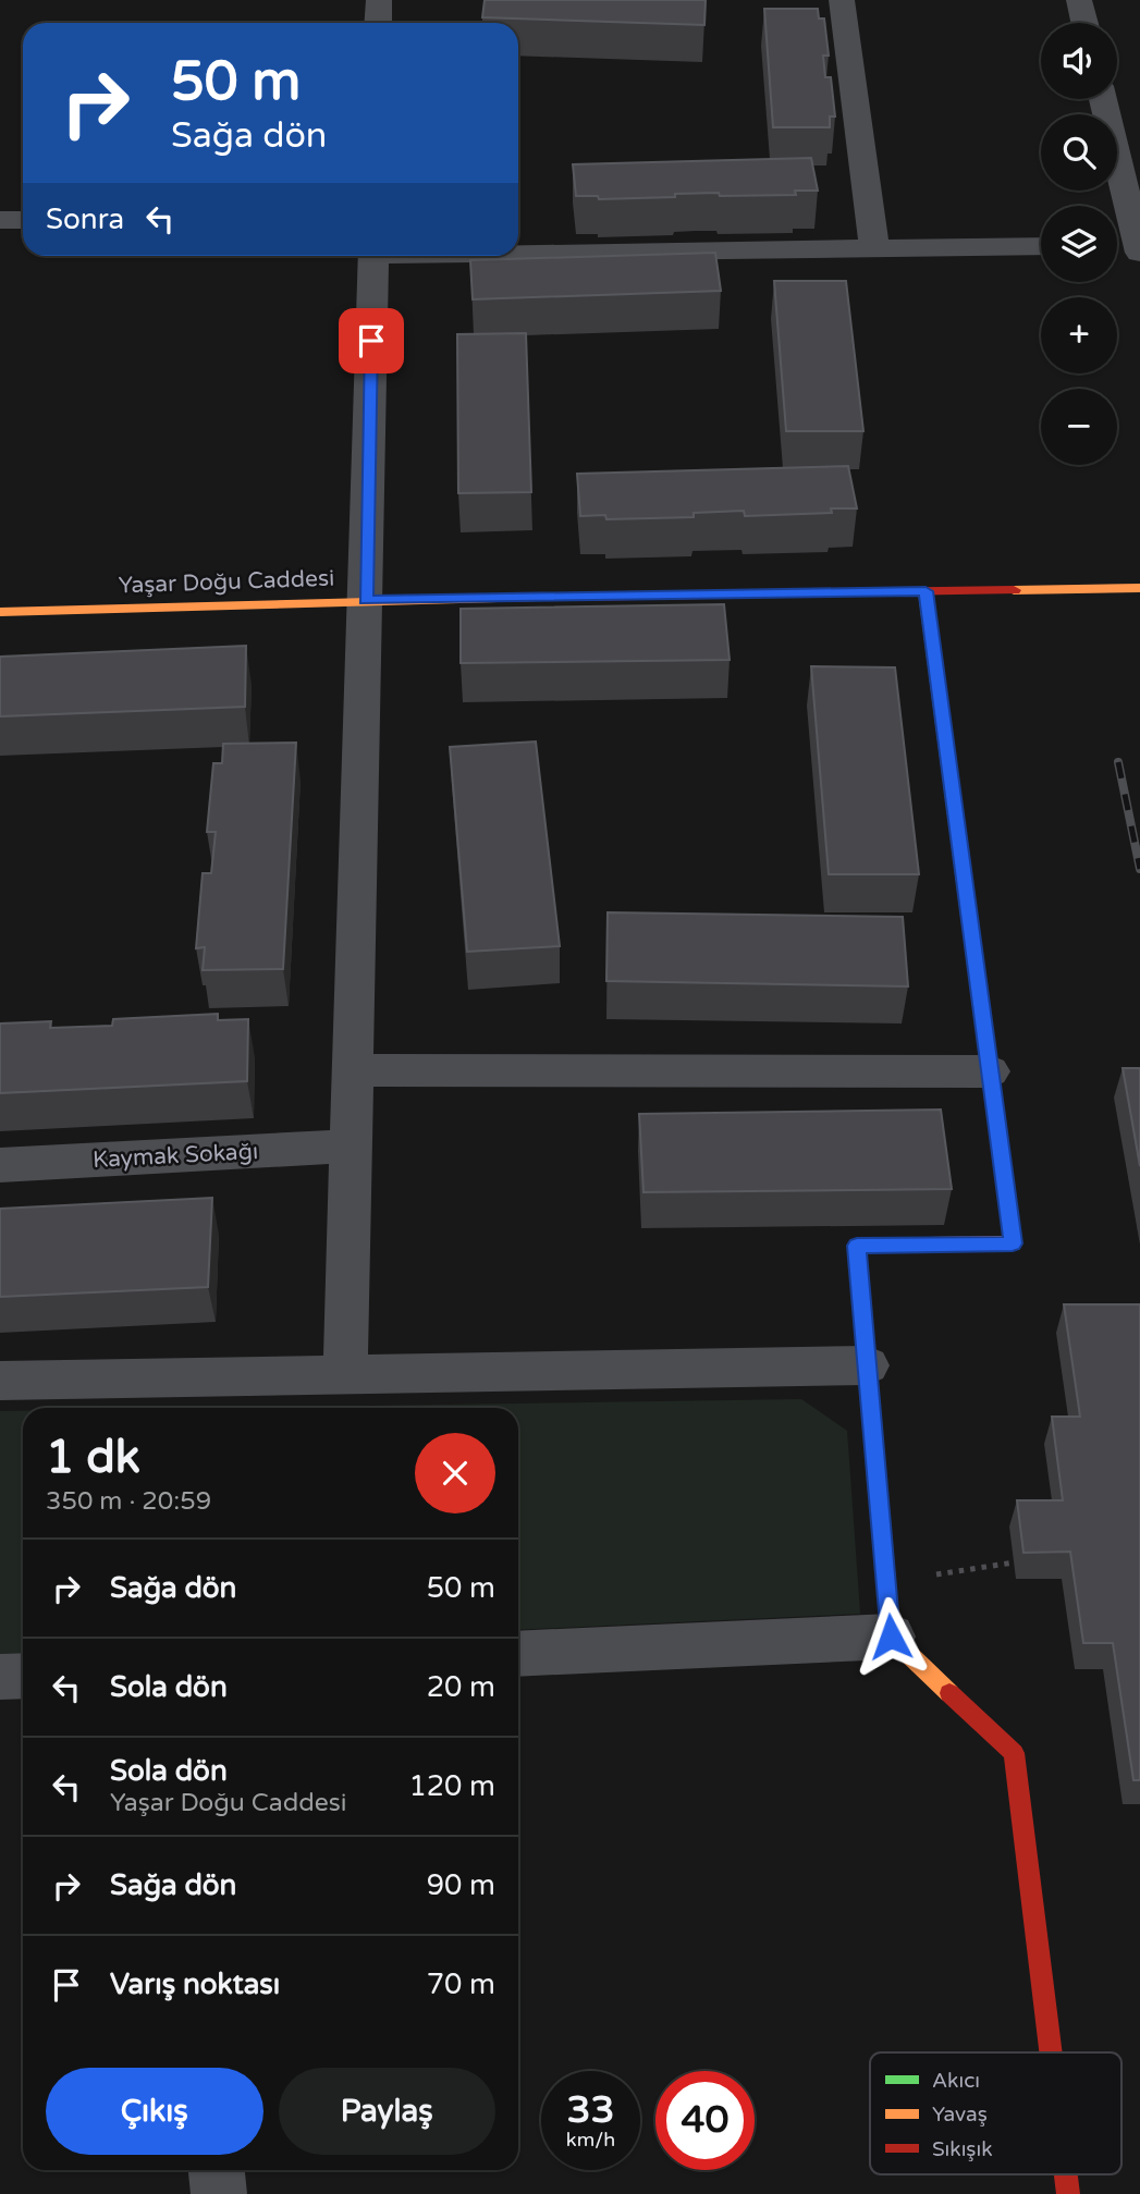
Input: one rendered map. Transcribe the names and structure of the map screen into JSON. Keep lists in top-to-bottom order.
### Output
{
  "streets": {
    "street": ["Yaşar Doğu Caddesi", "Kaymak Sokağı"]
  },
  "legend": ["Akıcı", "Yavaş", "Sıkışık"],
  "page": {
    "map_buttons": ["+", "−"],
    "turn": ["50 m", "Sağa dön"],
    "then": "Sonra",
    "heading": ["1 dk", "350 m · 20:59"],
    "list": [
      {
        "name": "Sağa dön",
        "value": "50 m"
      },
      {
        "name": "Sola dön",
        "value": "20 m"
      },
      {
        "name": "Sola dön",
        "note": "Yaşar Doğu Caddesi",
        "value": "120 m"
      },
      {
        "name": "Sağa dön",
        "value": "90 m"
      },
      {
        "name": "Varış noktası",
        "value": "70 m"
      }
    ],
    "buttons": ["Çıkış", "Paylaş"],
    "speed": "33 km/h",
    "limit": "40"
  }
}
